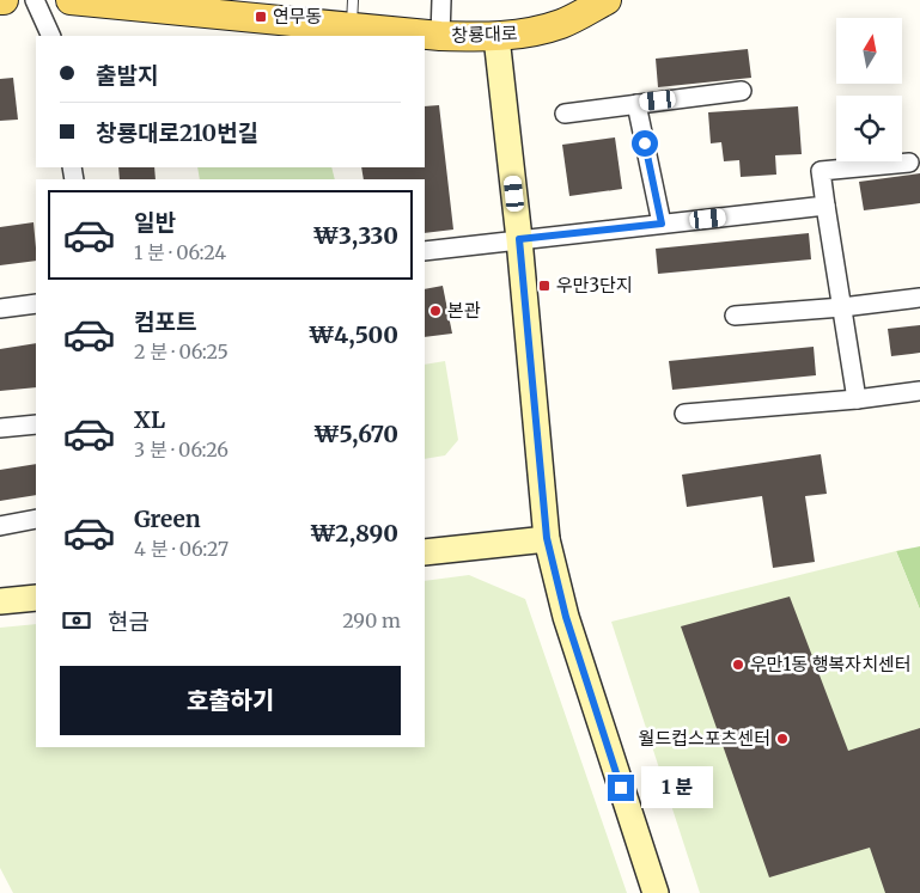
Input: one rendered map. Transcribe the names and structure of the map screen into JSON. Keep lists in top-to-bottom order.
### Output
{
  "streets": {
    "main road": ["창룡대로"]
  },
  "places": {
    "transit": ["연무동", "우만3단지"],
    "other": ["본관", "우만1동 행복자치센터", "월드컵스포츠센터"]
  },
  "north": "top",
  "page": {
    "banner": ["출발지", "창룡대로210번길"],
    "list": [
      {
        "name": "일반",
        "note": "1 분 · 06:24",
        "value": "₩3,330"
      },
      {
        "name": "컴포트",
        "note": "2 분 · 06:25",
        "value": "₩4,500"
      },
      {
        "name": "XL",
        "note": "3 분 · 06:26",
        "value": "₩5,670"
      },
      {
        "name": "Green",
        "note": "4 분 · 06:27",
        "value": "₩2,890"
      }
    ],
    "pay": ["현금", "290 m"],
    "buttons": "호출하기",
    "bubble": "1 분"
  }
}
